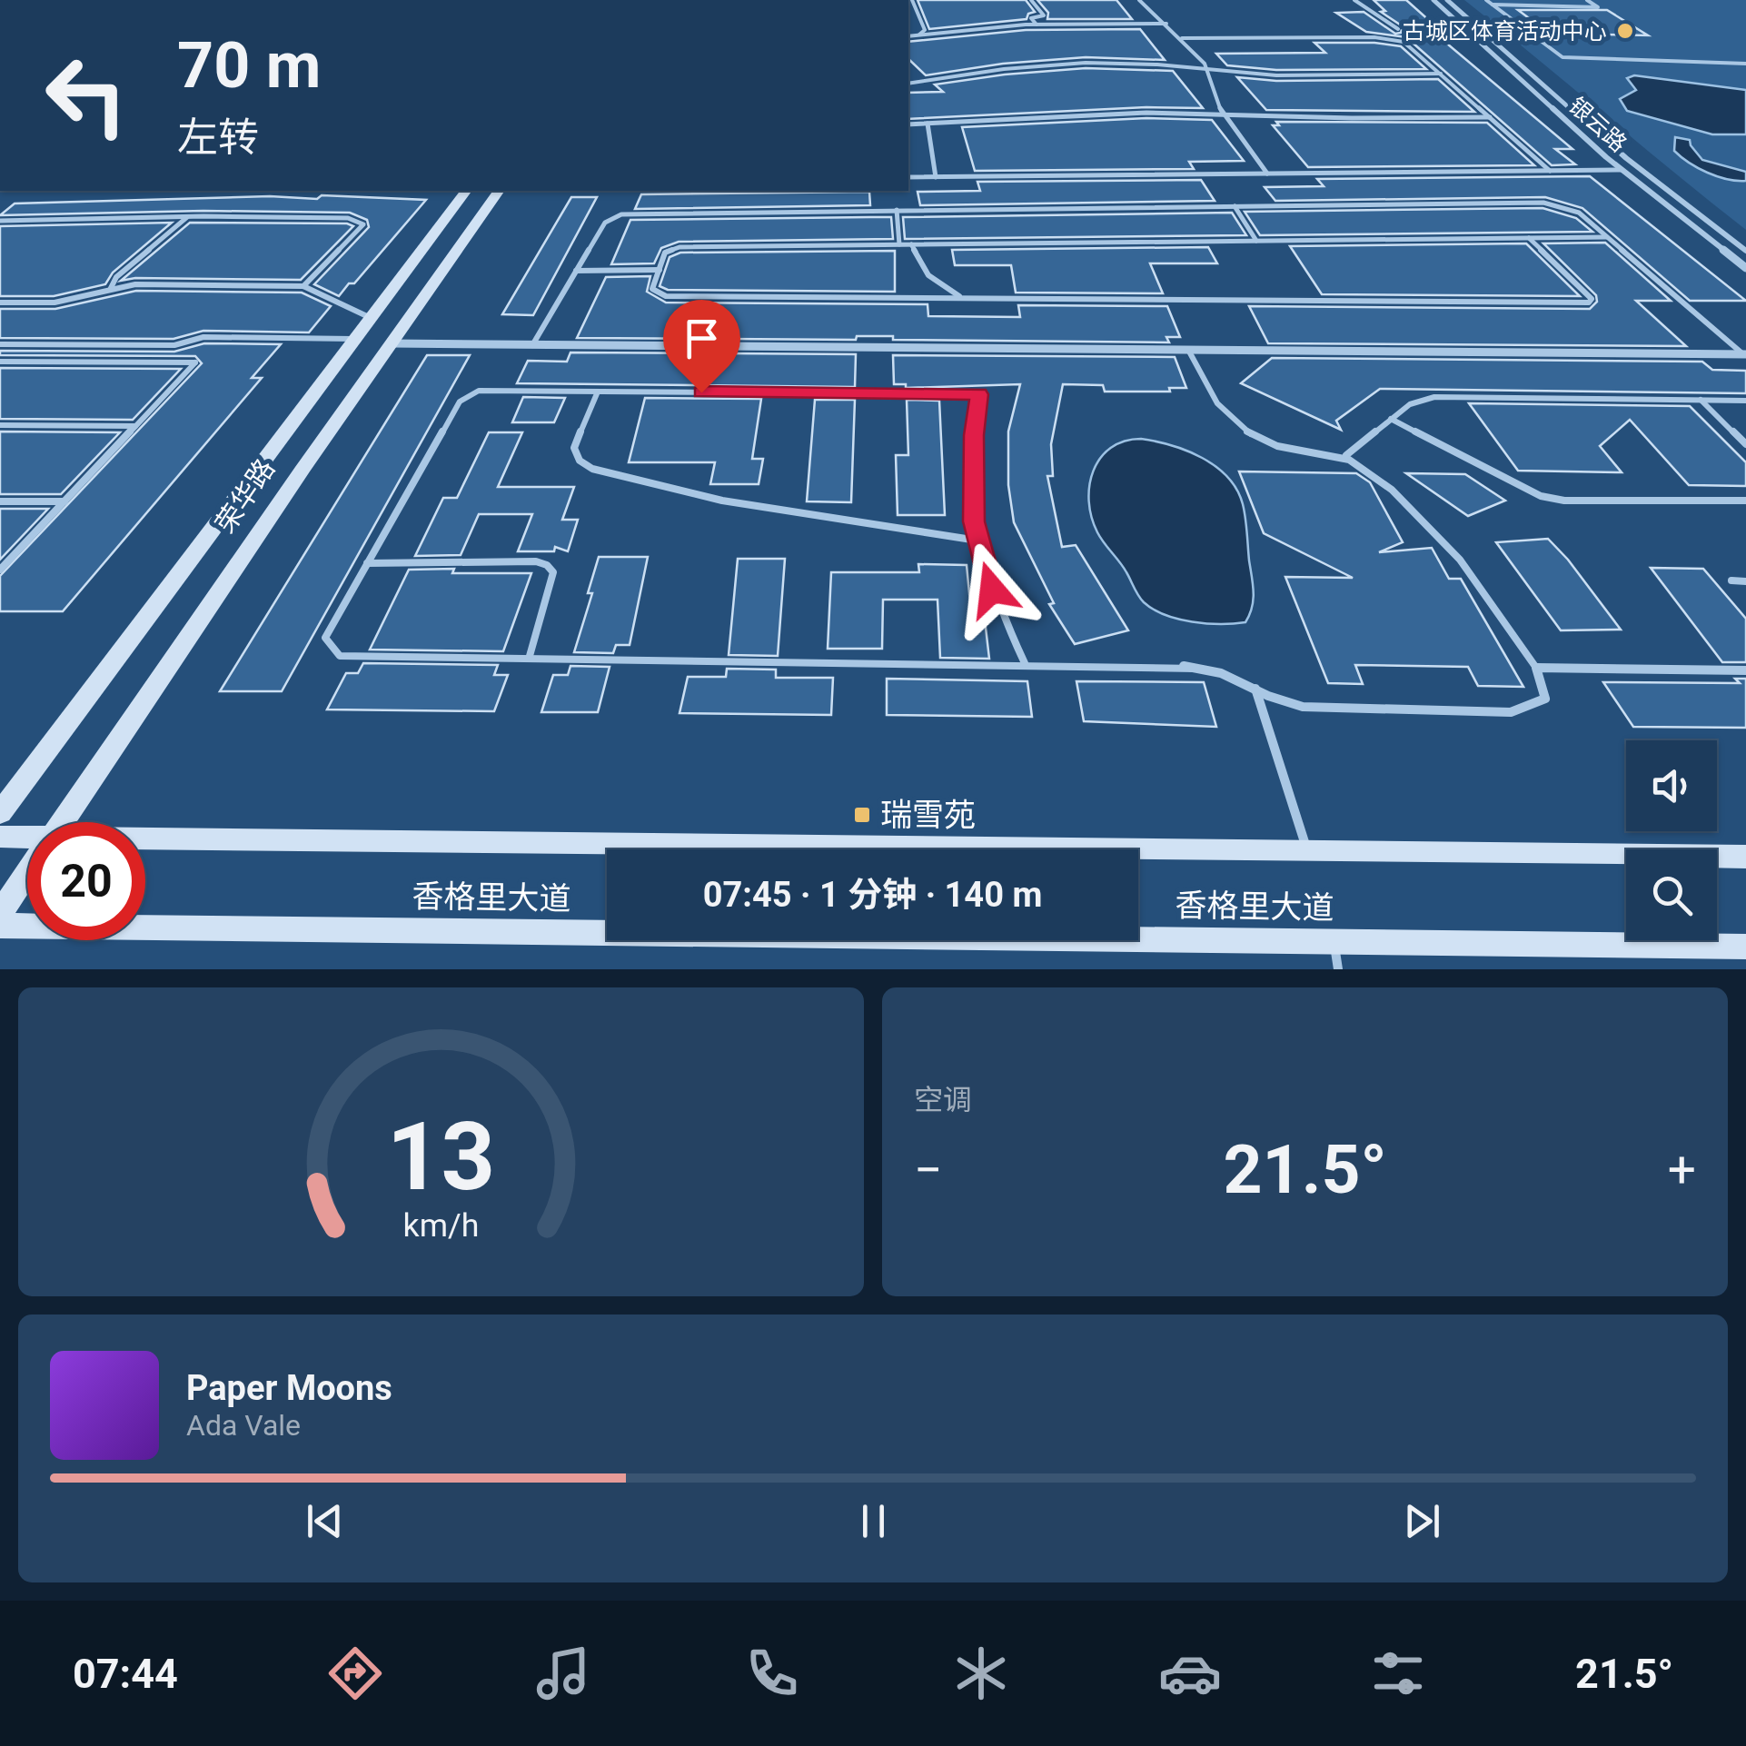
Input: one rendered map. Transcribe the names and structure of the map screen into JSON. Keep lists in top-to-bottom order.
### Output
{
  "streets": {
    "main road": ["荣华路", "香格里大道"],
    "street": ["银云路"]
  },
  "places": {
    "other": ["古城区体育活动中心"],
    "transit": ["瑞雪苑"]
  },
  "page": {
    "turn": ["70 m", "左转"],
    "limit": "20",
    "trip": "07:45 · 1 分钟 · 140 m",
    "tile": "空调",
    "heat": ["−", "21.5°", "+"],
    "song": ["Paper Moons", "Ada Vale"],
    "tabs": ["07:44", "21.5°"],
    "gauge": ["13", "km/h"]
  }
}
